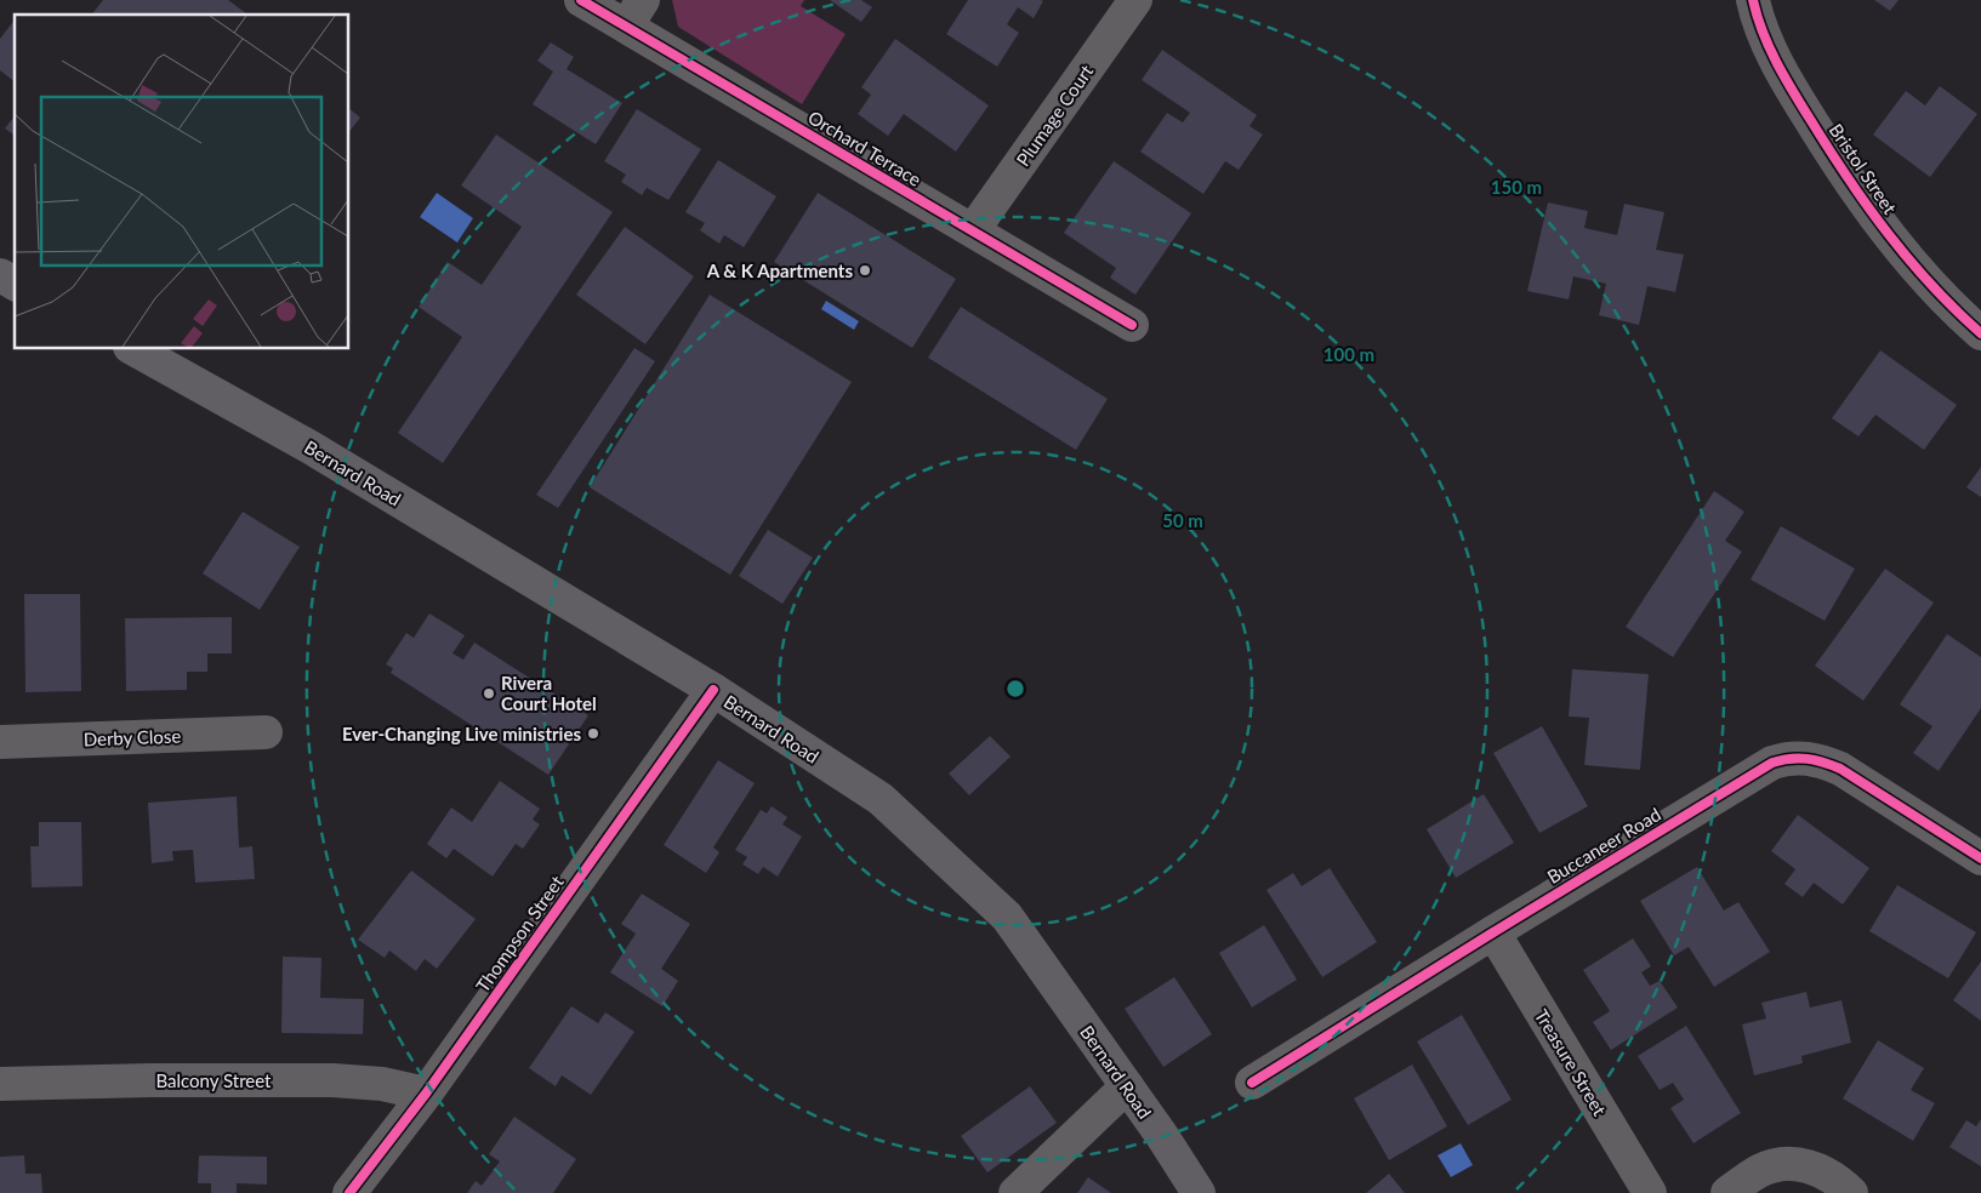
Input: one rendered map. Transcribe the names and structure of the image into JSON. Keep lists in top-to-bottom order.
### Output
{
  "streets": {
    "main road": ["Bernard Road"],
    "street": [
      "Plumage Court",
      "Orchard Terrace",
      "Bristol Street",
      "Derby Close",
      "Buccaneer Road",
      "Thompson Street",
      "Treasure Street",
      "Balcony Street"
    ]
  },
  "crossings": [
    ["Plumage Court", "Orchard Terrace"],
    ["Bernard Road", "Thompson Street"],
    ["Buccaneer Road", "Treasure Street"],
    ["Thompson Street", "Balcony Street"]
  ],
  "places": ["A & K Apartments", "Rivera Court Hotel", "Ever-Changing Live ministries"],
  "rings": ["150 m", "100 m", "50 m"]
}
